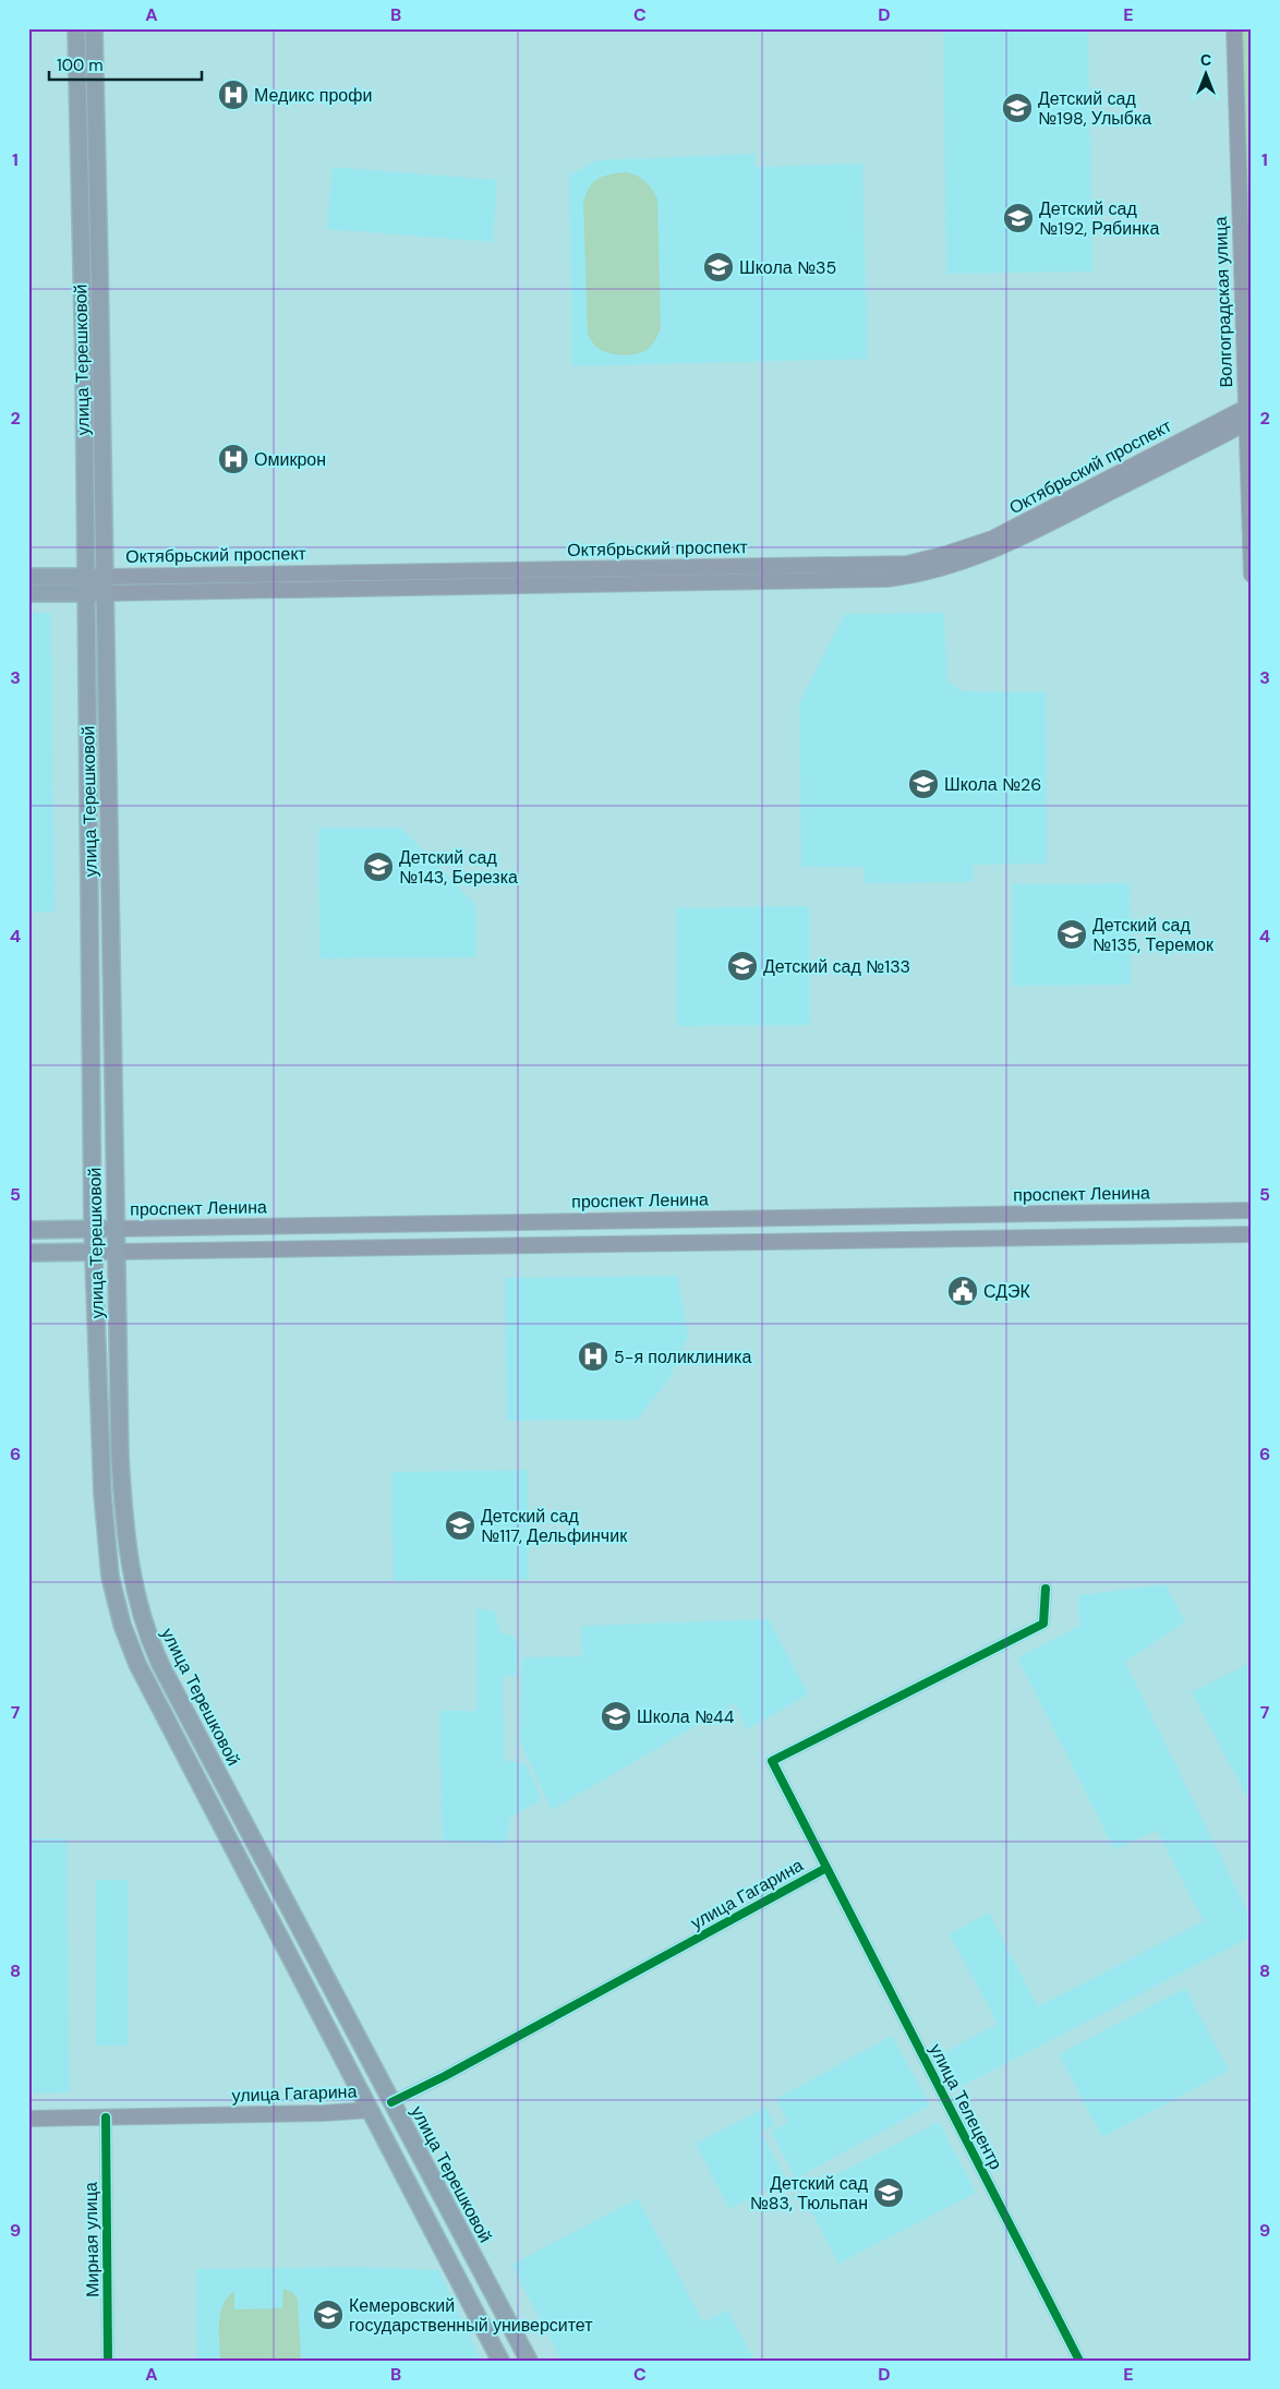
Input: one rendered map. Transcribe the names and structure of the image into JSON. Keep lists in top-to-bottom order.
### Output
{
  "streets": {
    "main road": [
      "Волгоградская улица",
      "улица Терешковой",
      "Октябрьский проспект",
      "проспект Ленина",
      "улица Гагарина"
    ],
    "street": ["улица Телецентр", "Мирная улица"]
  },
  "crossings": [
    ["Волгоградская улица", "Октябрьский проспект"],
    ["улица Терешковой", "Октябрьский проспект"],
    ["улица Терешковой", "проспект Ленина"],
    ["улица Терешковой", "улица Гагарина"],
    ["улица Гагарина", "улица Телецентр"],
    ["улица Гагарина", "Мирная улица"]
  ],
  "places": {
    "hospital": ["Медикс профи", "Омикрон", "5-я поликлиника"],
    "school or university": [
      "Детский сад №198, Улыбка",
      "Детский сад №192, Рябинка",
      "Школа №35",
      "Школа №26",
      "Детский сад №143, Березка",
      "Детский сад №135, Теремок",
      "Детский сад №133",
      "Детский сад №117, Дельфинчик",
      "Школа №44",
      "Детский сад №83, Тюльпан",
      "Кемеровский государственный университет"
    ],
    "public building": ["СДЭК"]
  },
  "scale_bar": "100 m",
  "north": "top",
  "grid": {
    "columns": [
      "A",
      "B",
      "C",
      "D",
      "E"
    ],
    "rows": [
      "1",
      "2",
      "3",
      "4",
      "5",
      "6",
      "7",
      "8",
      "9"
    ]
  }
}
